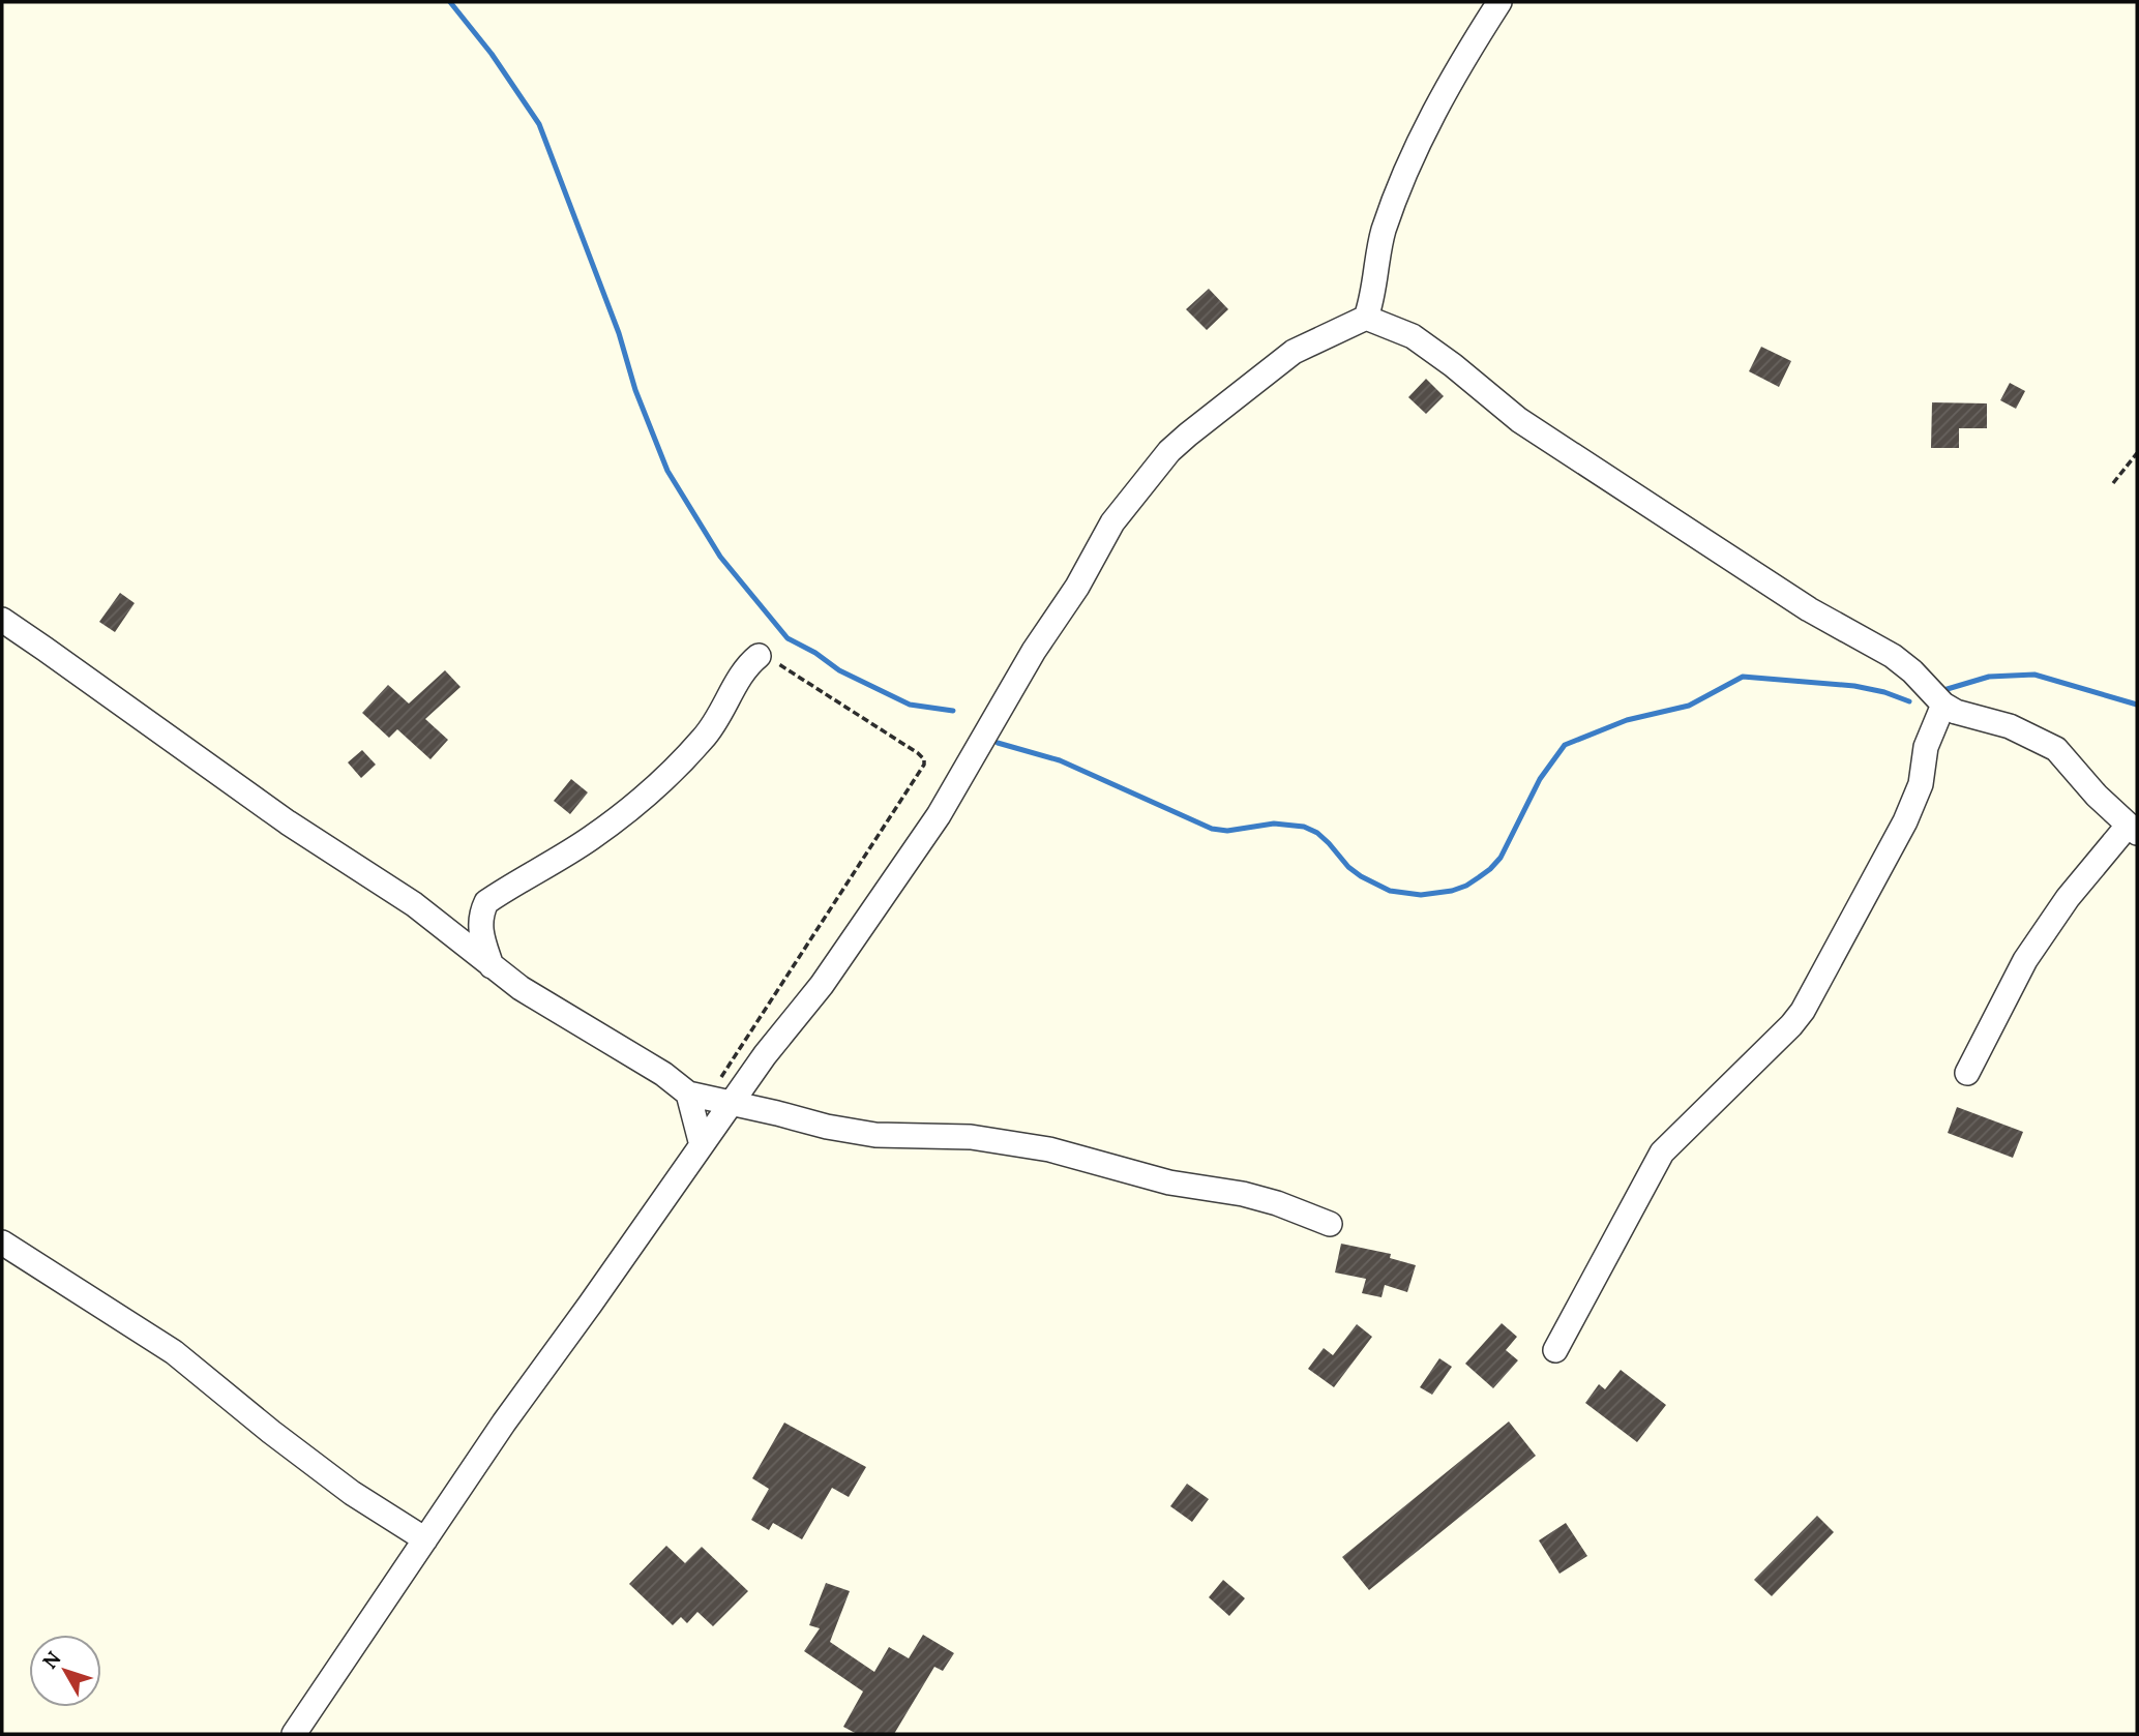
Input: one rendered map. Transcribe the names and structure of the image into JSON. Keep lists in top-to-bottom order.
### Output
{
  "north": "top left"
}
